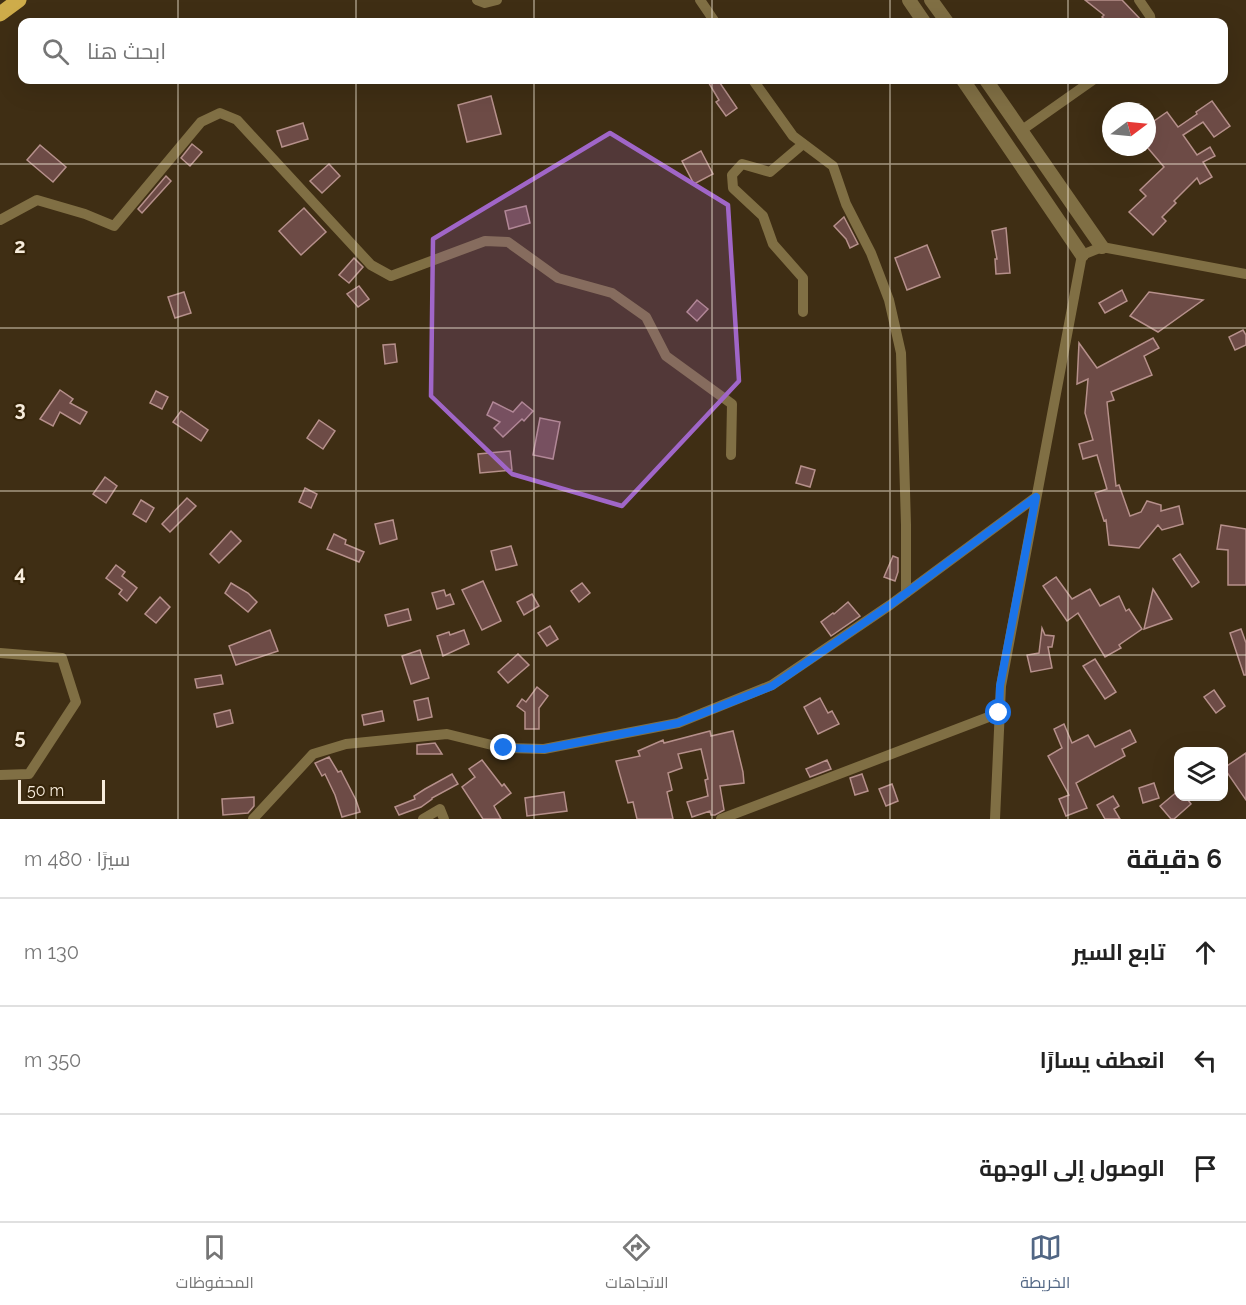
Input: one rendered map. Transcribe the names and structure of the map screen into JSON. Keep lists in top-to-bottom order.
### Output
{
  "scale_bar": "50 m",
  "north": "right",
  "page": {
    "search": "ابحث هنا",
    "scale": "50 m",
    "heading": ["6 دقيقة", "سيرًا · 480 m"],
    "list": [
      ["تابع السير", "130 m"],
      ["انعطف يسارًا", "350 m"],
      "الوصول إلى الوجهة"
    ],
    "nav": ["الخريطة", "الاتجاهات", "المحفوظات"]
  },
  "grid": {
    "rows": [
      "2",
      "3",
      "4",
      "5"
    ]
  }
}
